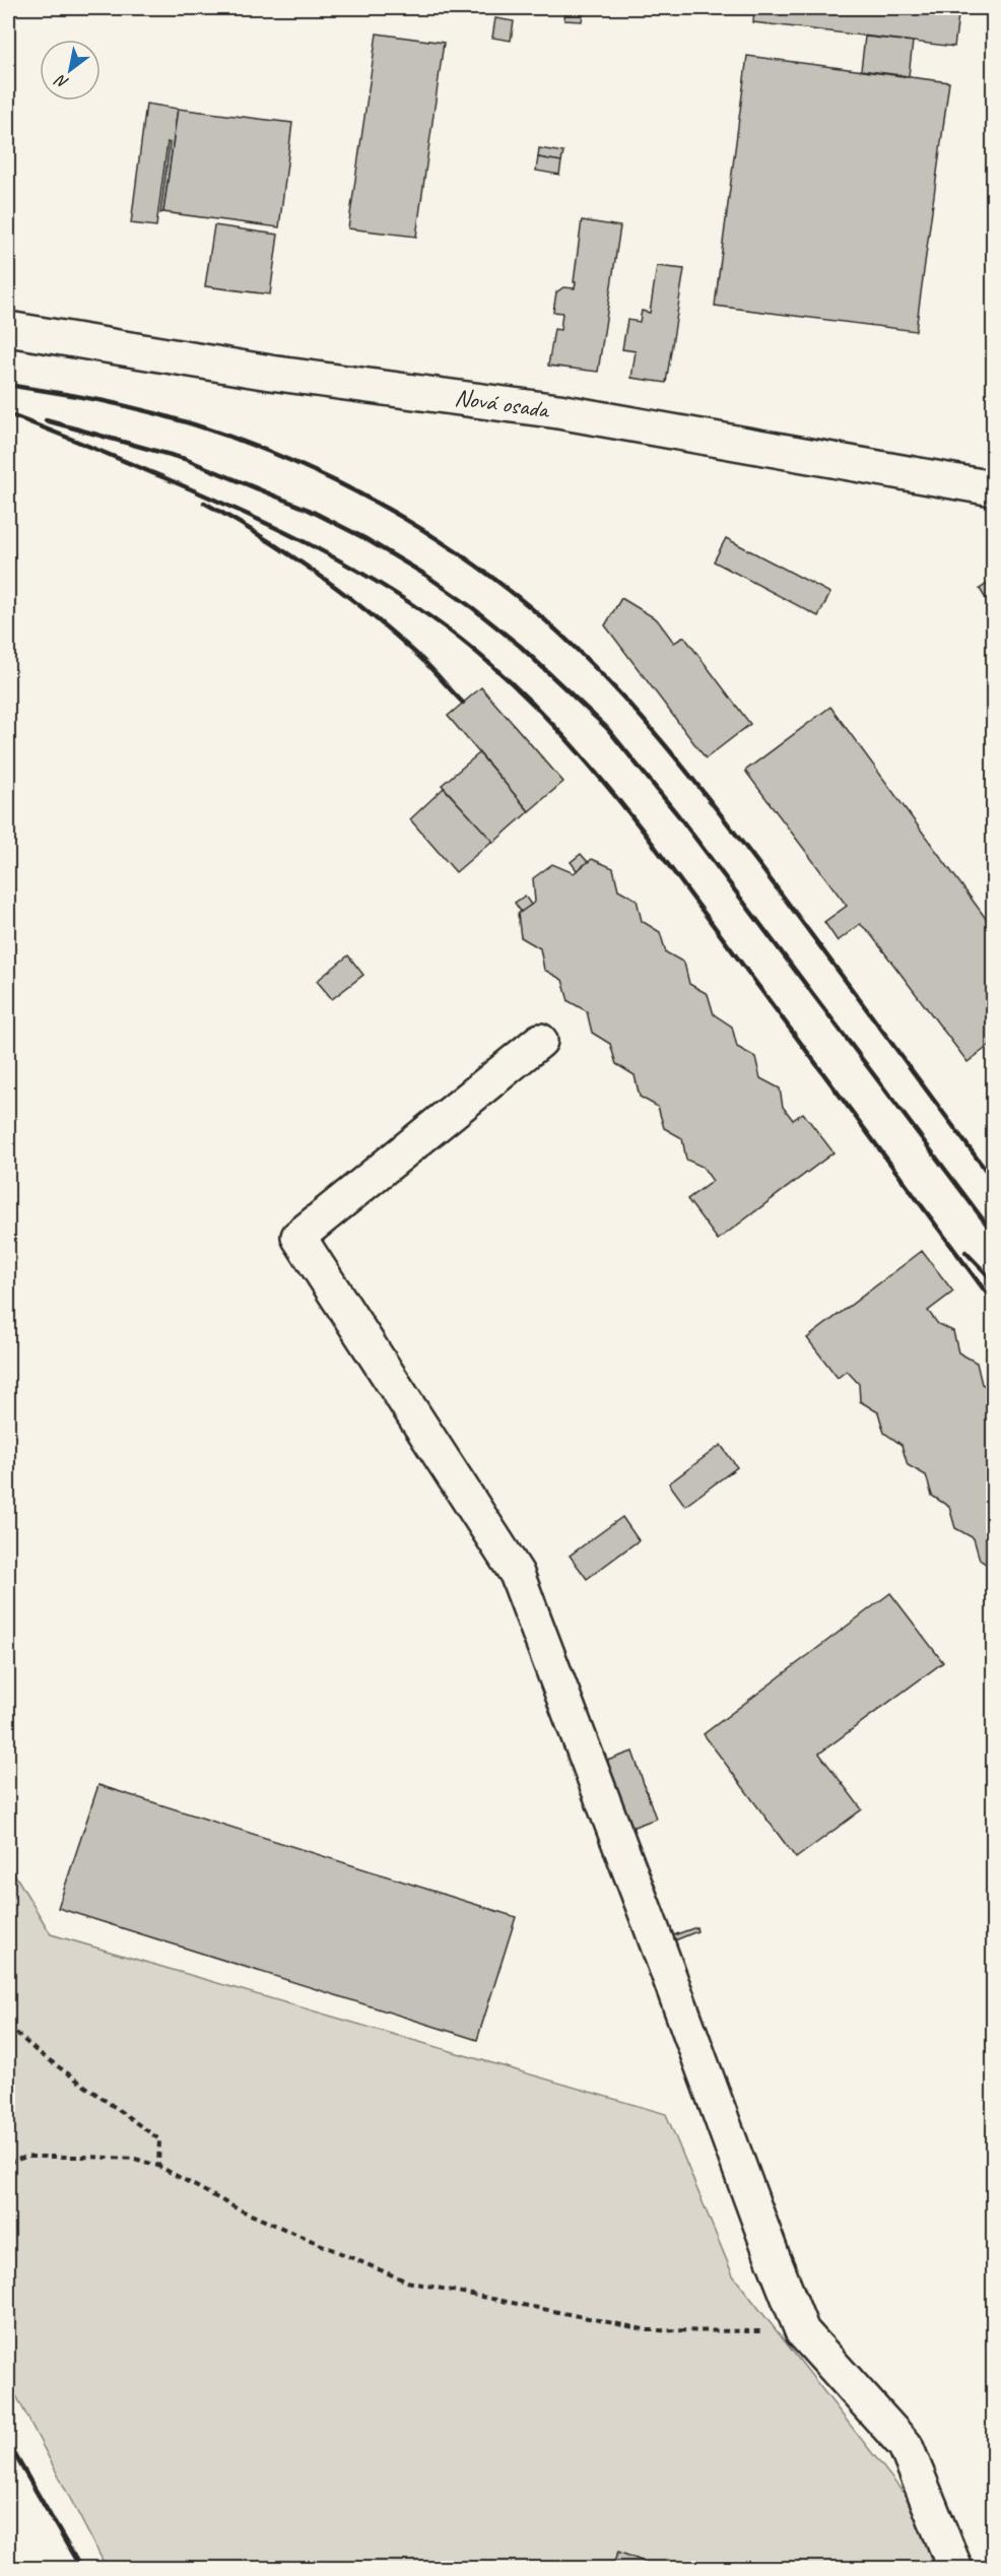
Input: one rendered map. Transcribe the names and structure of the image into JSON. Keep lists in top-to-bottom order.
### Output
{
  "streets": {
    "street": ["Nová osada"]
  },
  "north": "bottom left"
}
